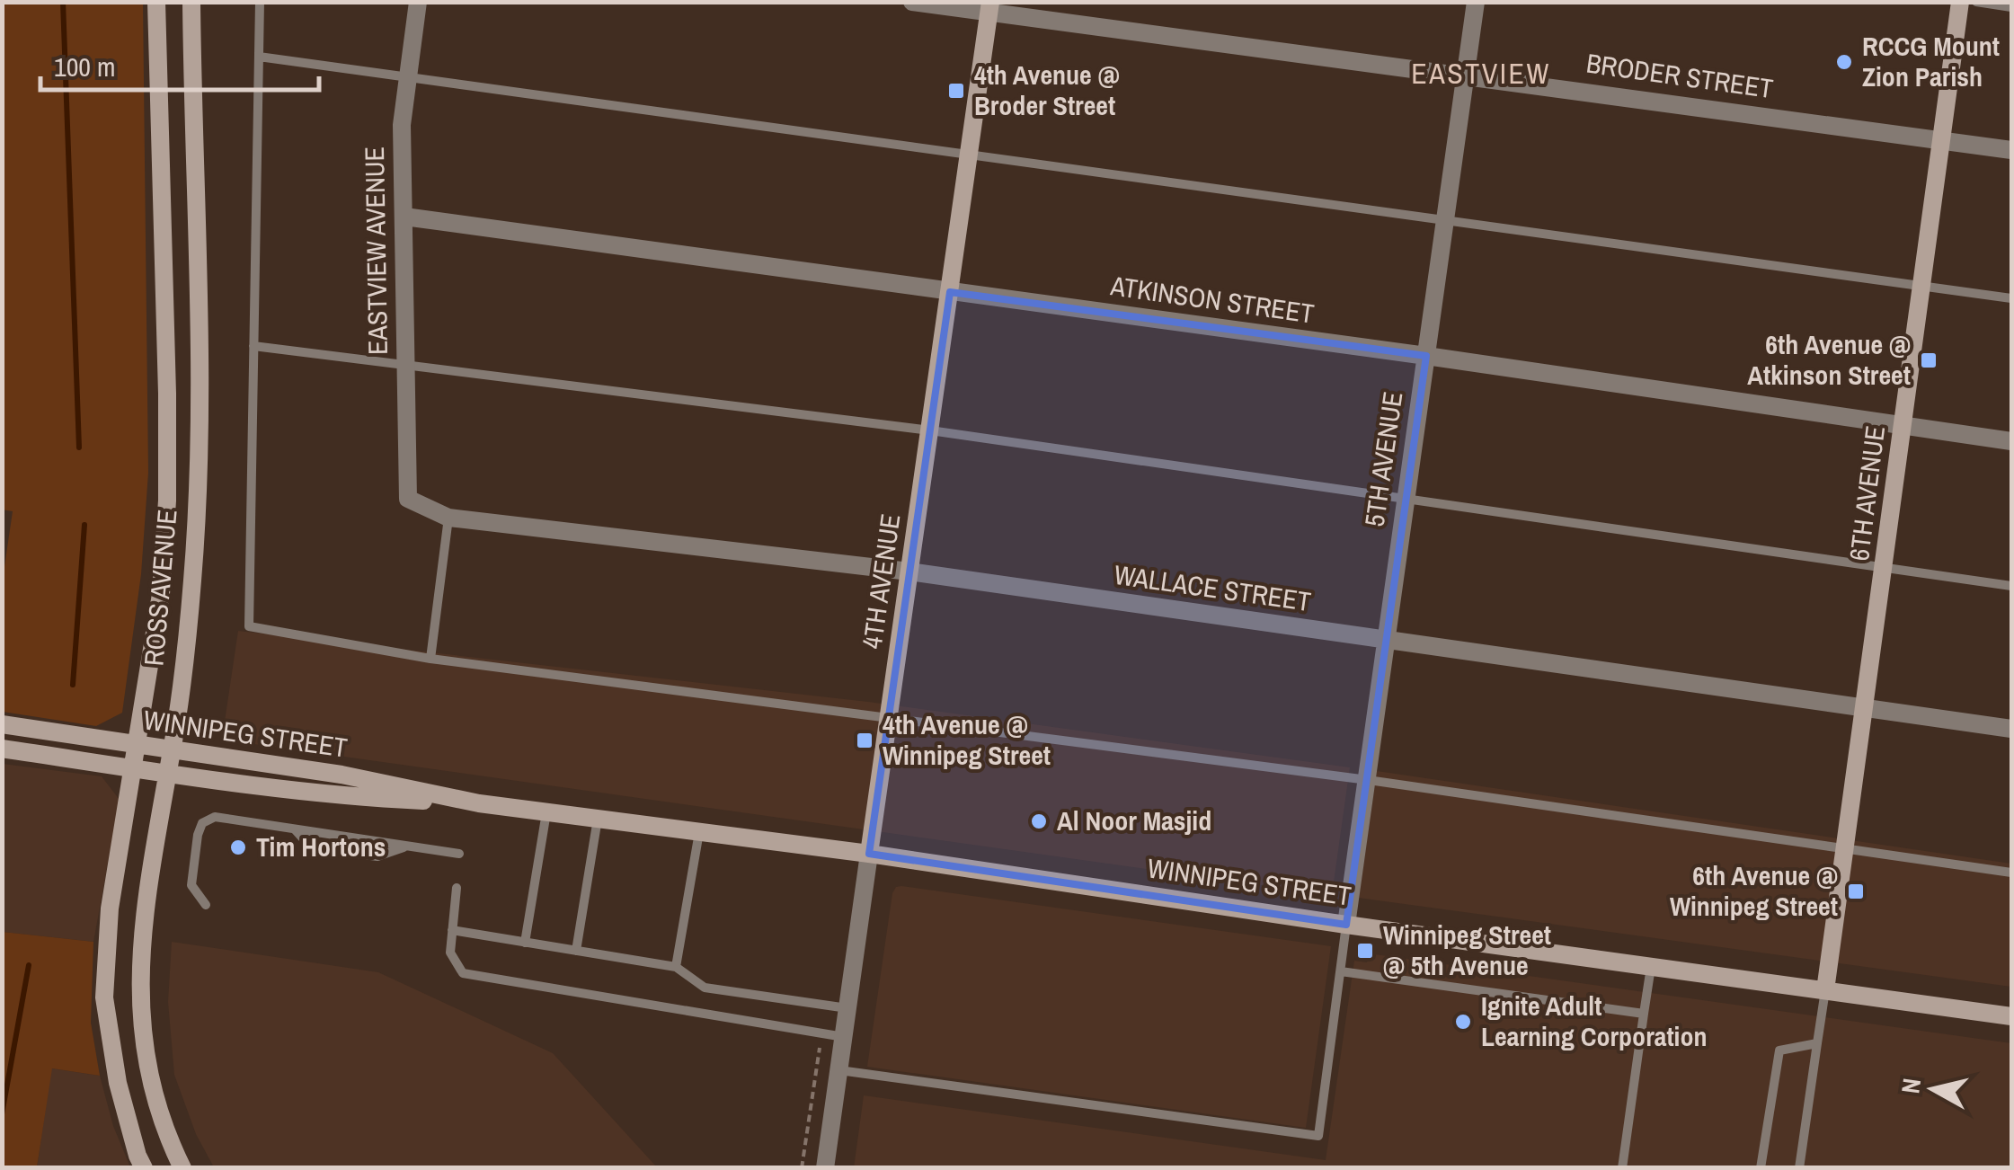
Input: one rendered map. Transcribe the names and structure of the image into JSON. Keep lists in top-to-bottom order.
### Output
{
  "streets": {
    "main road": [
      "6TH AVENUE",
      "4TH AVENUE",
      "ROSS AVENUE",
      "WINNIPEG STREET"
    ],
    "street": [
      "BRODER STREET",
      "EASTVIEW AVENUE",
      "ATKINSON STREET",
      "5TH AVENUE",
      "WALLACE STREET"
    ]
  },
  "crossings": [
    ["BRODER STREET", "5TH AVENUE"],
    ["BRODER STREET", "6TH AVENUE"],
    ["BRODER STREET", "4TH AVENUE"],
    ["EASTVIEW AVENUE", "ATKINSON STREET"],
    ["EASTVIEW AVENUE", "WALLACE STREET"],
    ["ATKINSON STREET", "5TH AVENUE"],
    ["ATKINSON STREET", "6TH AVENUE"],
    ["ATKINSON STREET", "4TH AVENUE"],
    ["5TH AVENUE", "WALLACE STREET"],
    ["5TH AVENUE", "WINNIPEG STREET"],
    ["6TH AVENUE", "WALLACE STREET"],
    ["6TH AVENUE", "WINNIPEG STREET"],
    ["4TH AVENUE", "WALLACE STREET"],
    ["4TH AVENUE", "WINNIPEG STREET"],
    ["ROSS AVENUE", "WINNIPEG STREET"]
  ],
  "districts": ["EASTVIEW"],
  "places": {
    "other": [
      "RCCG Mount Zion Parish",
      "Al Noor Masjid",
      "Tim Hortons",
      "Ignite Adult Learning Corporation"
    ],
    "transit": [
      "4th Avenue @ Broder Street",
      "6th Avenue @ Atkinson Street",
      "4th Avenue @ Winnipeg Street",
      "6th Avenue @ Winnipeg Street",
      "Winnipeg Street @ 5th Avenue"
    ]
  },
  "scale_bar": "100 m",
  "north": "left"
}
